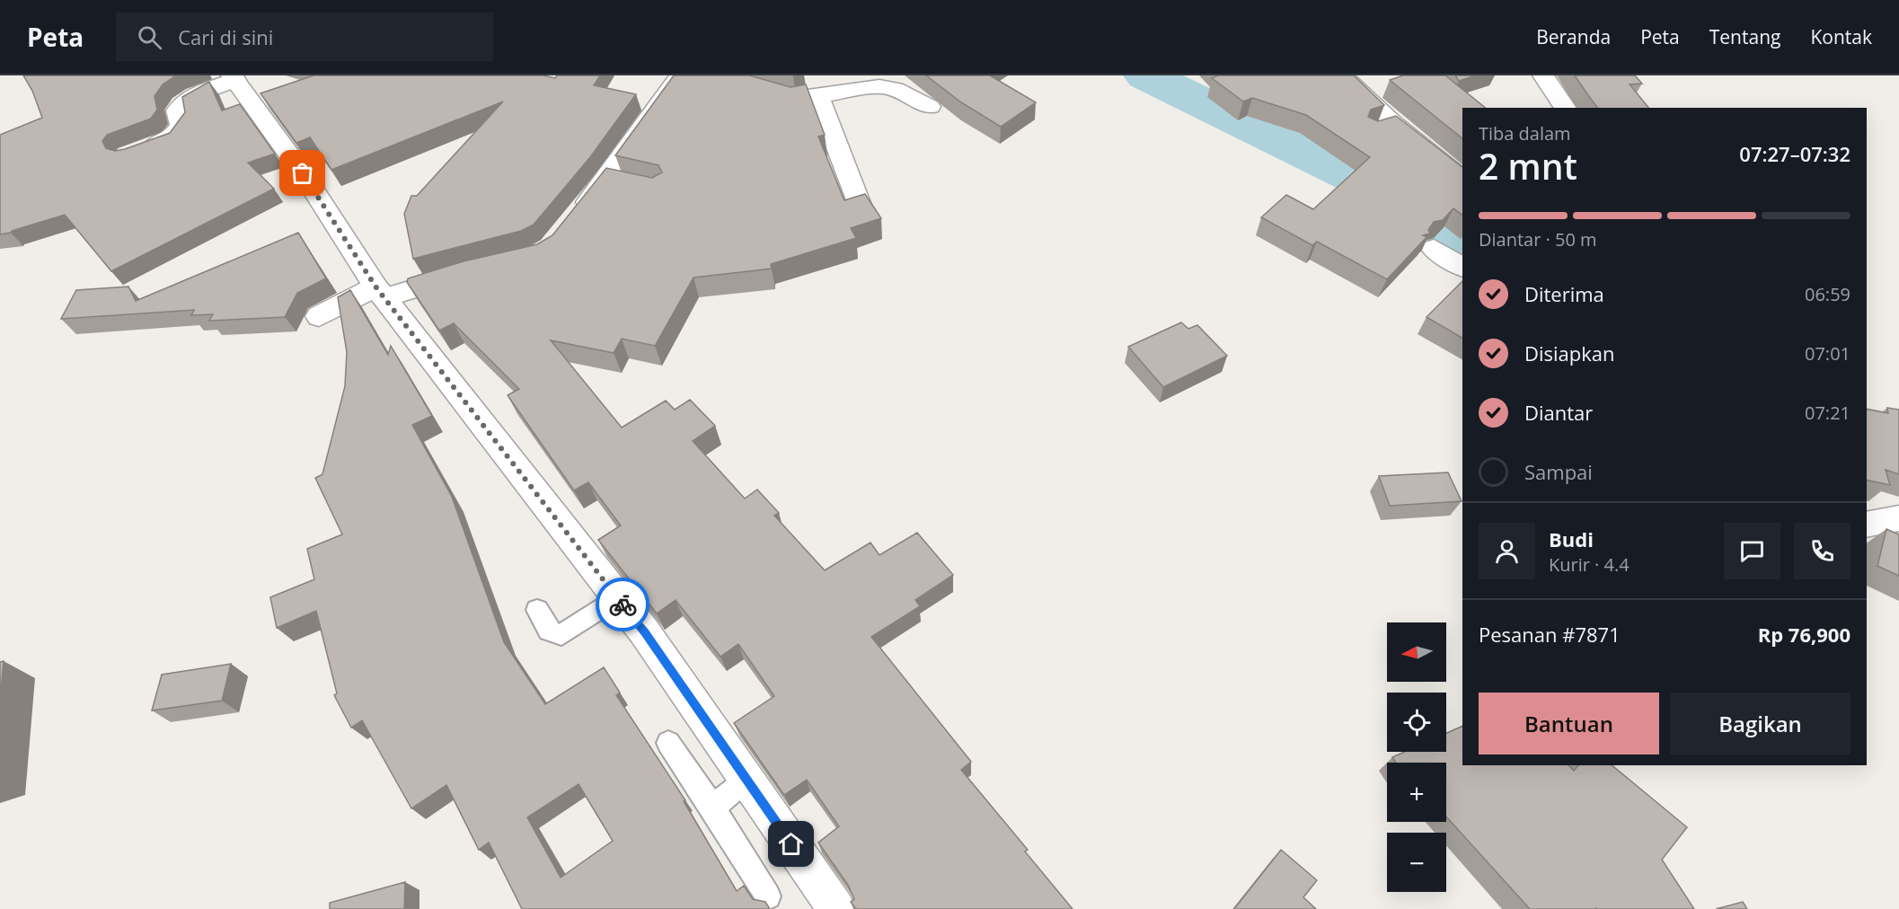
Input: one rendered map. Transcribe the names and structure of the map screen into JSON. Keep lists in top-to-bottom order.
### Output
{
  "north": "left",
  "page": {
    "header": "Peta",
    "search": "Cari di sini",
    "nav": [
      "Beranda",
      "Peta",
      "Tentang",
      "Kontak"
    ],
    "heading": ["2 mnt", "Tiba dalam", "07:27–07:32"],
    "panel": [
      "Budi",
      "Kurir · 4.4",
      "Pesanan #7871",
      "Rp 76,900"
    ],
    "bar": "Diantar · 50 m",
    "list": [
      ["Diterima", "06:59"],
      ["Disiapkan", "07:01"],
      ["Diantar", "07:21"],
      "Sampai"
    ],
    "map_buttons": ["+", "−"],
    "buttons": ["Bantuan", "Bagikan"]
  }
}
